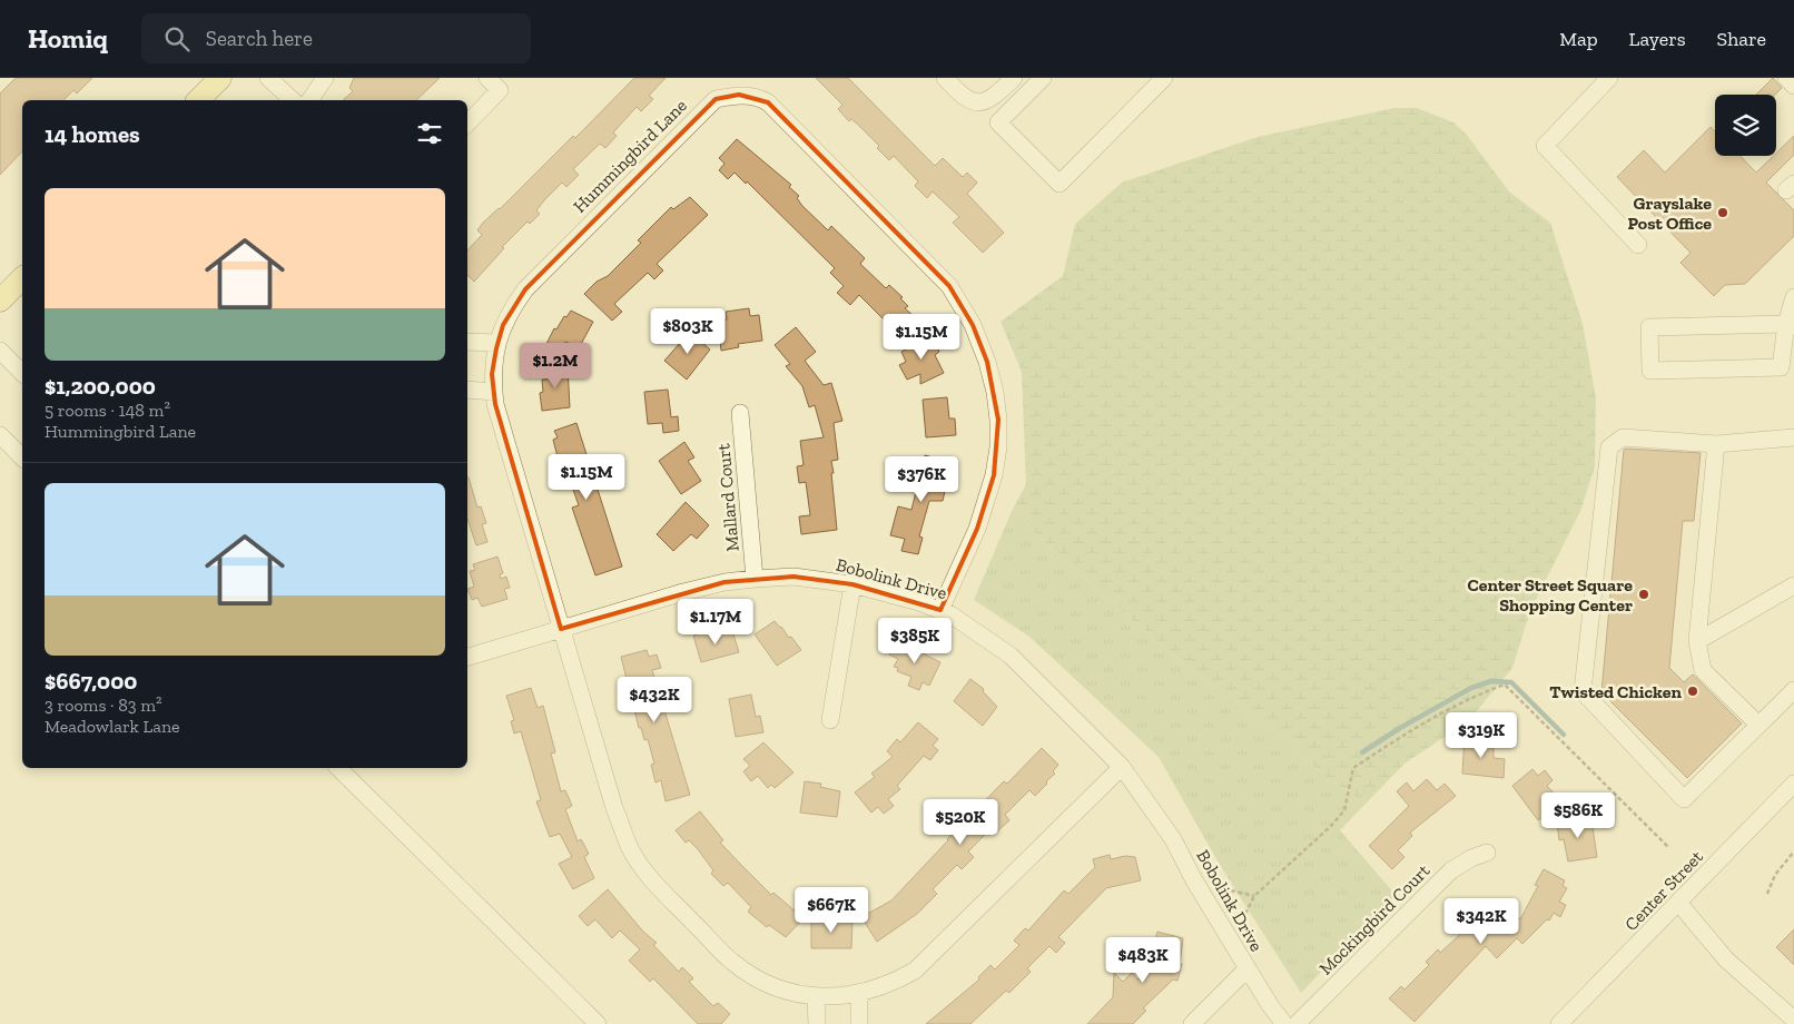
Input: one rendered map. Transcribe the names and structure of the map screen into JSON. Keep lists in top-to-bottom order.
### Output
{
  "streets": {
    "street": [
      "Hummingbird Lane",
      "Mallard Court",
      "Bobolink Drive",
      "Center Street",
      "Mockingbird Court"
    ]
  },
  "crossings": [
    ["Hummingbird Lane", "Bobolink Drive"],
    ["Mallard Court", "Bobolink Drive"]
  ],
  "places": ["Grayslake Post Office", "Center Street Square Shopping Center", "Twisted Chicken"],
  "page": {
    "header": "Homiq",
    "search": "Search here",
    "nav": ["Map", "Layers", "Share"],
    "heading": "14 homes",
    "list": [
      {
        "name": "$1,200,000",
        "note": "5 rooms · 148 m² · Hummingbird Lane"
      },
      {
        "name": "$667,000",
        "note": "3 rooms · 83 m² · Meadowlark Lane"
      }
    ],
    "price": [
      "$803K",
      "$1.15M",
      "$1.2M",
      "$1.15M",
      "$376K",
      "$1.17M",
      "$385K",
      "$432K",
      "$319K",
      "$586K",
      "$520K",
      "$667K",
      "$342K",
      "$483K"
    ]
  }
}
